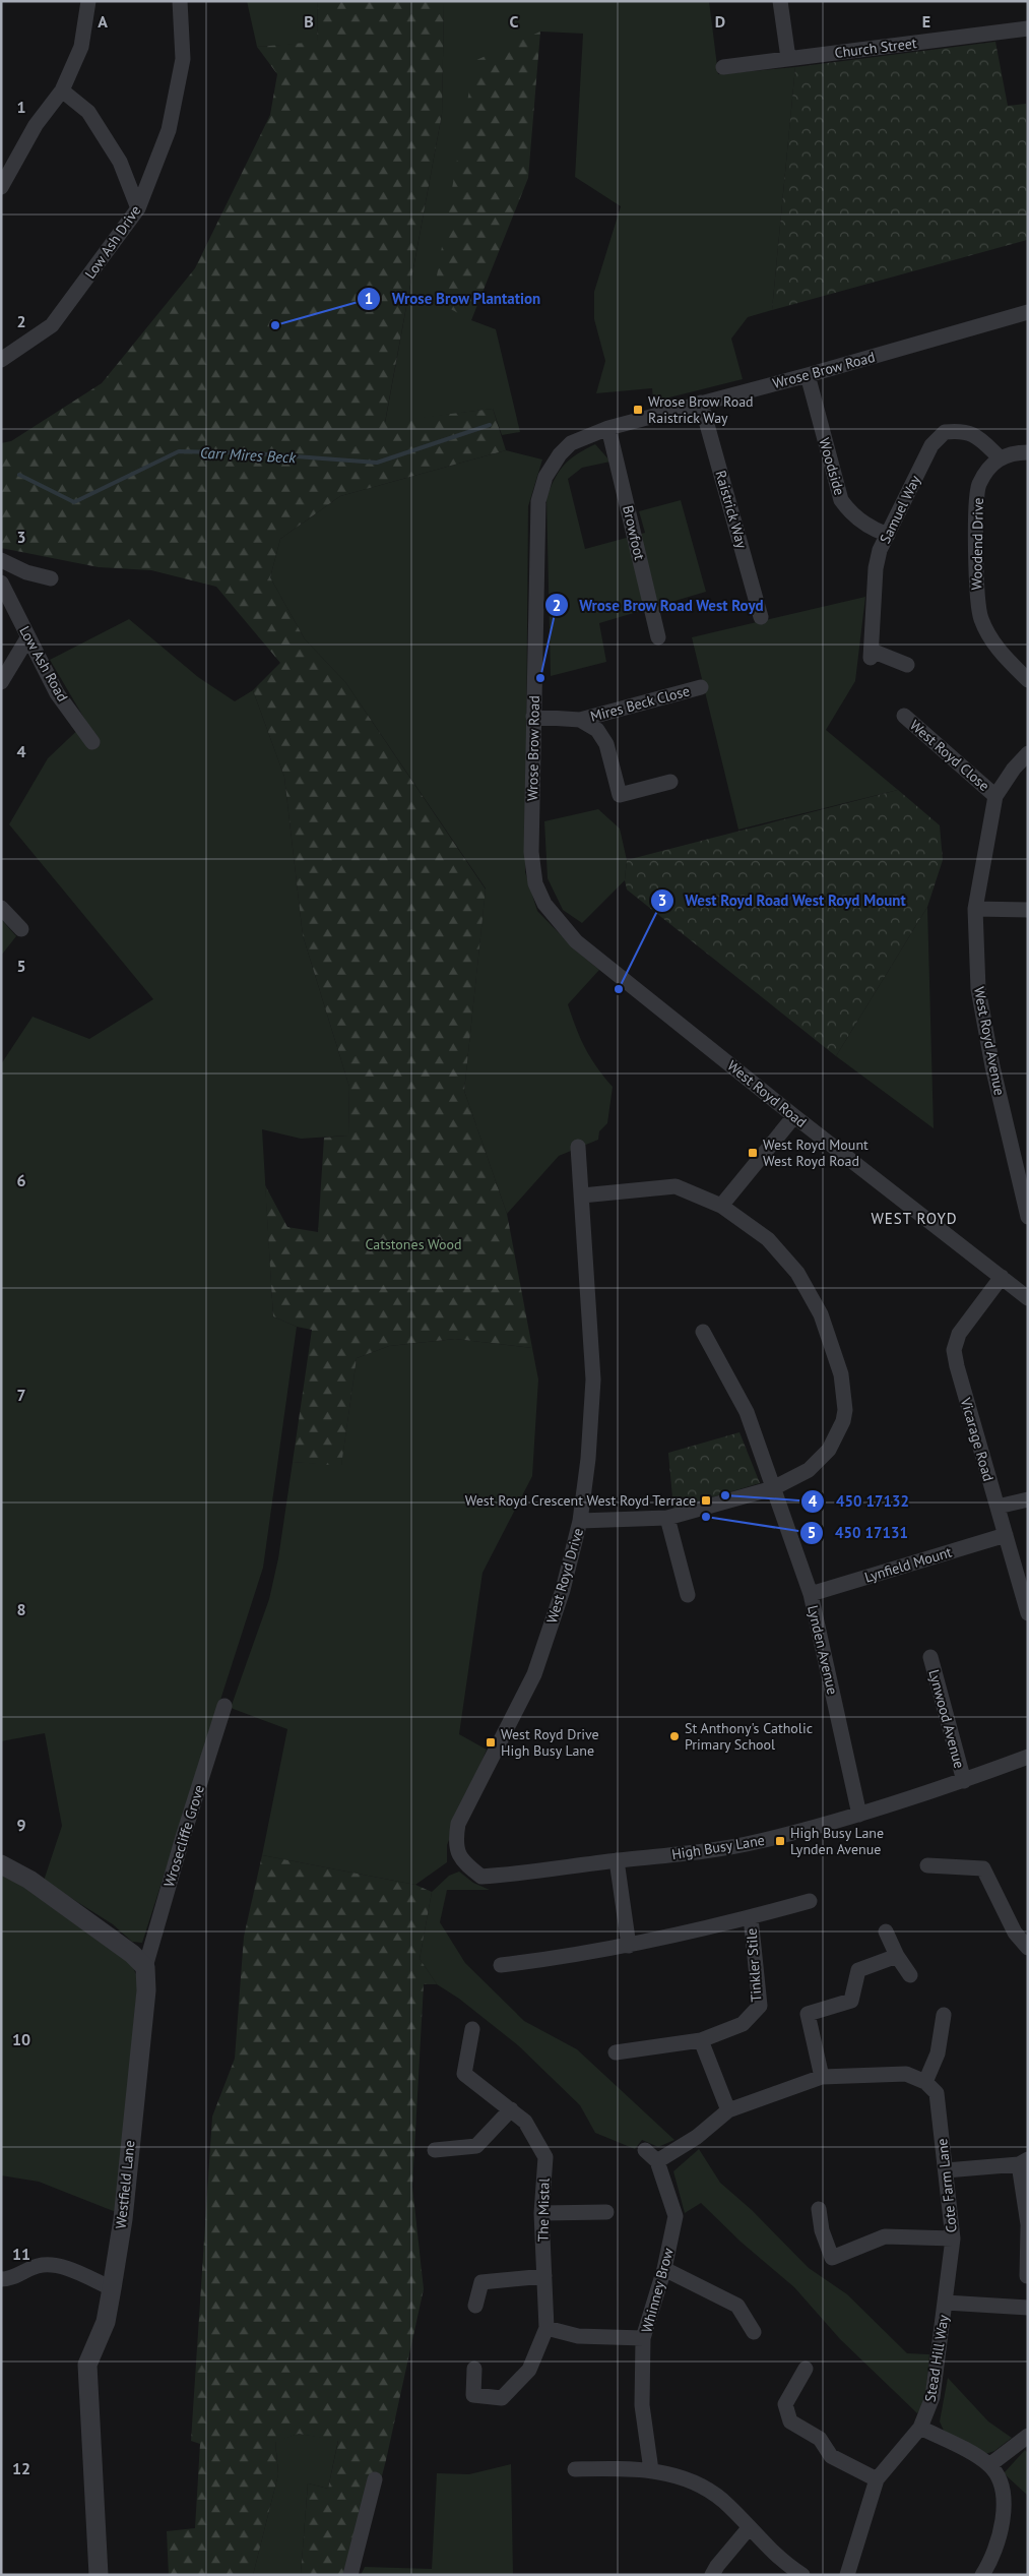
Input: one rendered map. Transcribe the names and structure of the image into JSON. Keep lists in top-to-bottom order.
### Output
{
  "streets": {
    "street": [
      "Church Street",
      "Low Ash Drive",
      "Wrose Brow Road",
      "Woodside",
      "Raistrick Way",
      "Samuel Way",
      "Browfoot",
      "Woodend Drive",
      "Low Ash Road",
      "Mires Beck Close",
      "West Royd Close",
      "West Royd Avenue",
      "West Royd Road",
      "Vicarage Road",
      "Lynfield Mount",
      "West Royd Drive",
      "Lynden Avenue",
      "Lynwood Avenue",
      "Wrosecliffe Grove",
      "High Busy Lane",
      "Tinkler Stile",
      "Westfield Lane",
      "Cote Farm Lane",
      "The Mistal",
      "Whinney Brow",
      "Stead Hill Way"
    ]
  },
  "crossings": [
    ["Wrose Brow Road", "Woodside"],
    ["Wrose Brow Road", "Raistrick Way"],
    ["Wrose Brow Road", "Browfoot"],
    ["Wrose Brow Road", "Mires Beck Close"],
    ["Wrose Brow Road", "West Royd Road"],
    ["Woodside", "Samuel Way"],
    ["Samuel Way", "Woodend Drive"],
    ["West Royd Close", "West Royd Avenue"],
    ["West Royd Road", "Vicarage Road"],
    ["Vicarage Road", "Lynfield Mount"],
    ["Lynfield Mount", "Lynden Avenue"],
    ["West Royd Drive", "High Busy Lane"],
    ["Lynden Avenue", "High Busy Lane"],
    ["Lynwood Avenue", "High Busy Lane"],
    ["Wrosecliffe Grove", "Westfield Lane"],
    ["Cote Farm Lane", "Stead Hill Way"]
  ],
  "districts": ["WEST ROYD"],
  "water": ["Carr Mires Beck"],
  "parks": ["Catstones Wood"],
  "places": {
    "other": [
      "Wrose Brow Plantation",
      "Wrose Brow Road West Royd",
      "West Royd Road West Royd Mount",
      "450 17132",
      "450 17131",
      "St Anthony's Catholic Primary School"
    ],
    "transit": [
      "Wrose Brow Road Raistrick Way",
      "West Royd Mount West Royd Road",
      "West Royd Crescent West Royd Terrace",
      "West Royd Drive High Busy Lane",
      "High Busy Lane Lynden Avenue"
    ]
  },
  "grid": {
    "columns": [
      "A",
      "B",
      "C",
      "D",
      "E"
    ],
    "rows": [
      "1",
      "2",
      "3",
      "4",
      "5",
      "6",
      "7",
      "8",
      "9",
      "10",
      "11",
      "12"
    ]
  }
}
